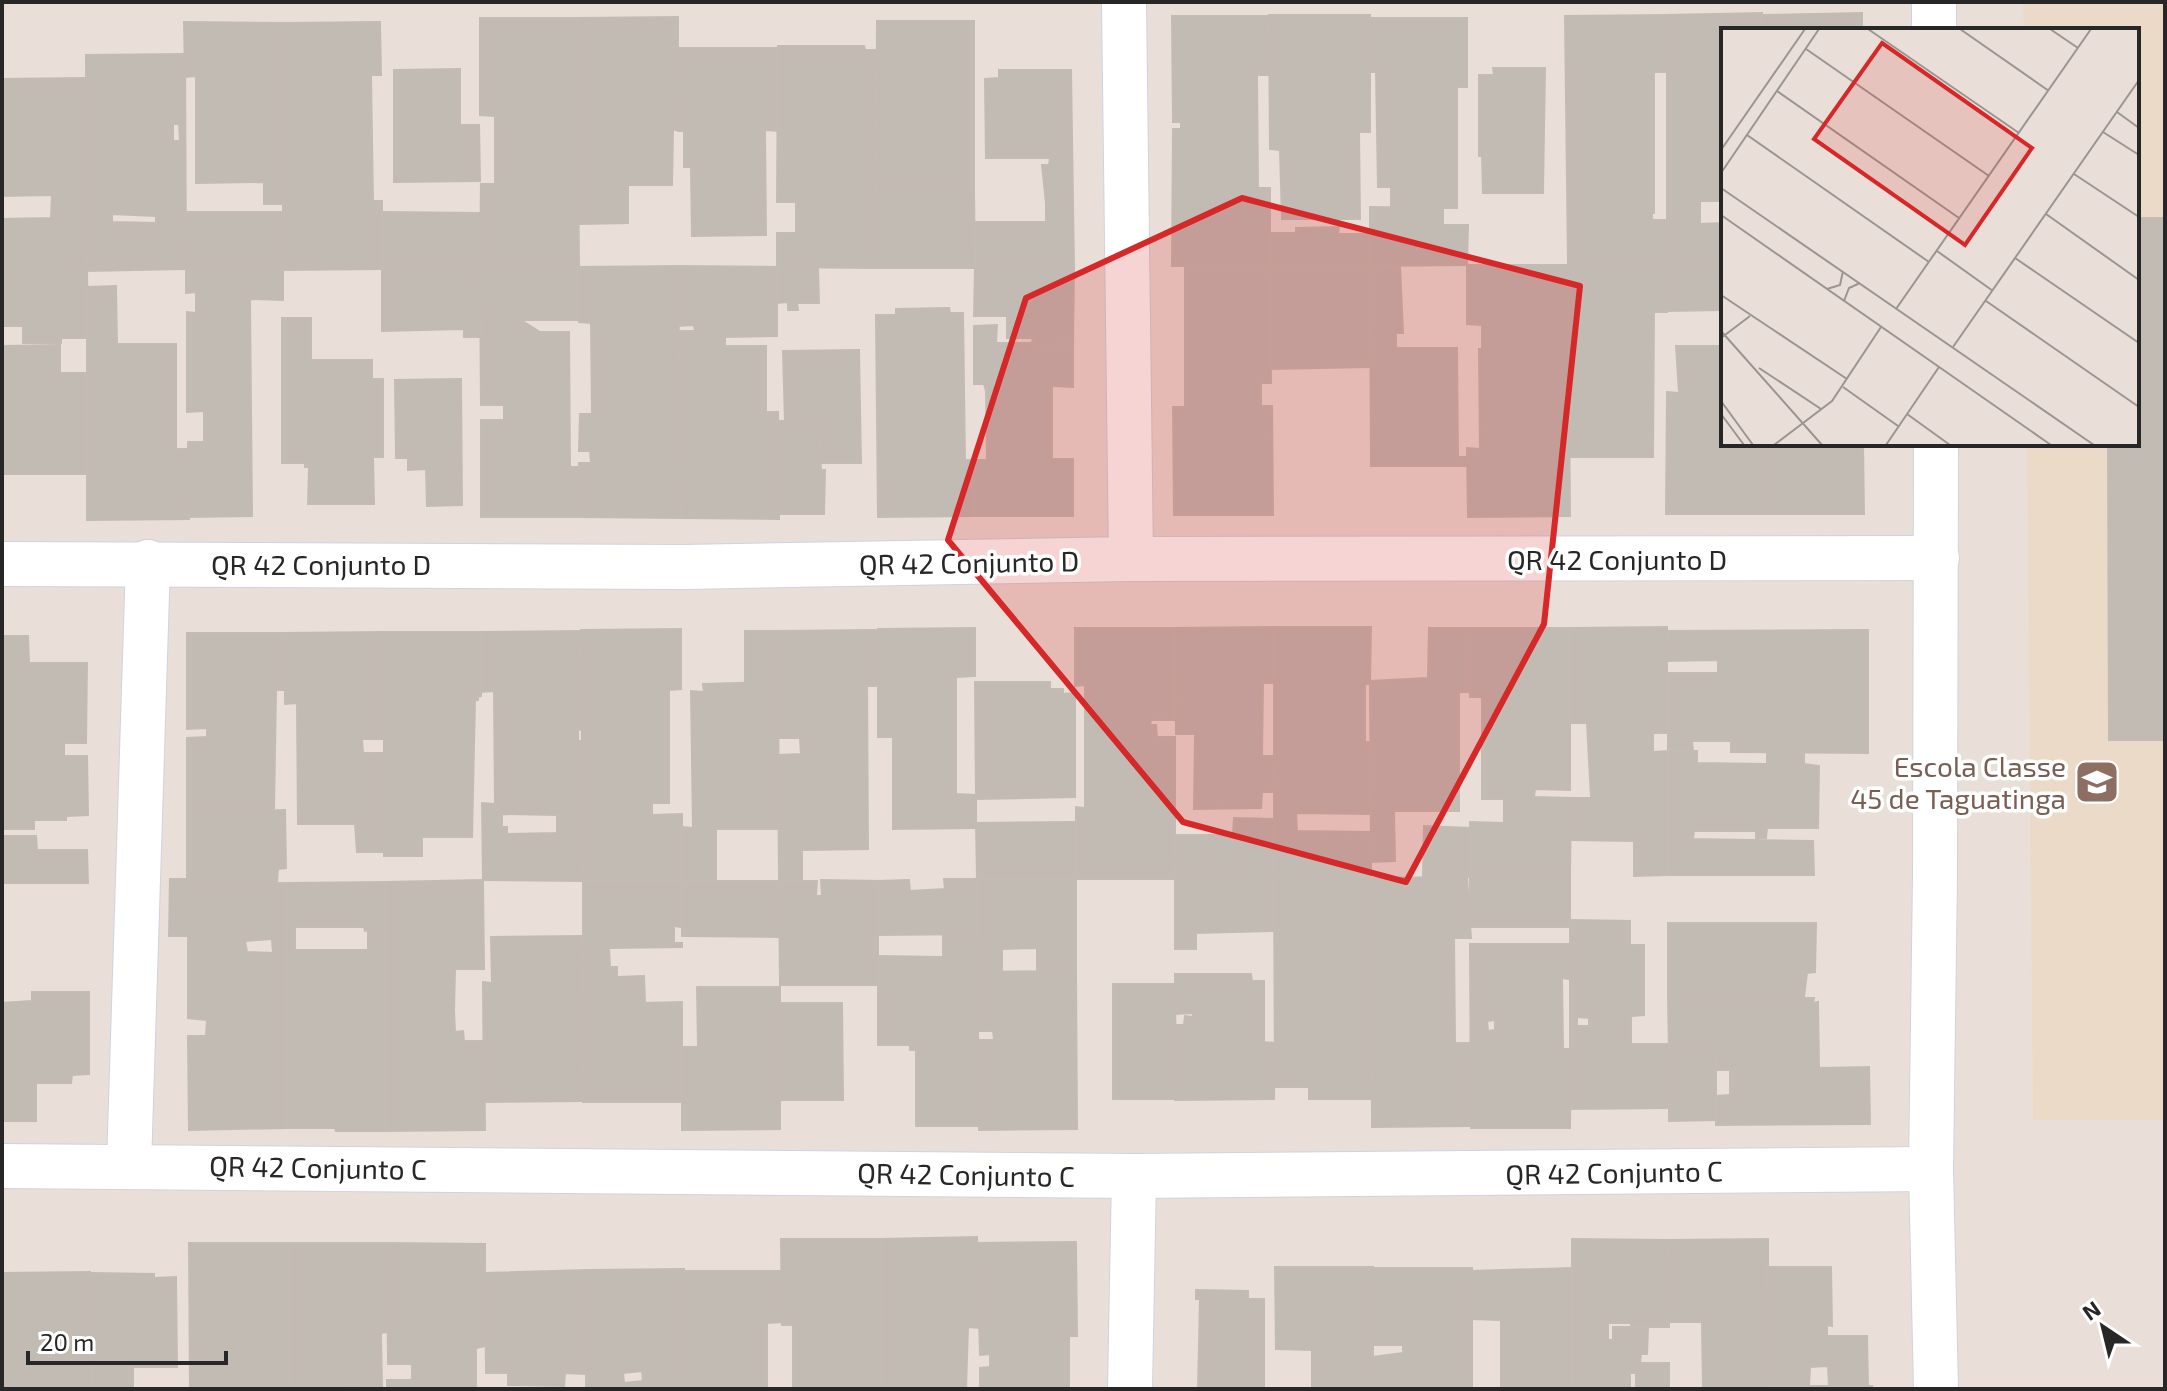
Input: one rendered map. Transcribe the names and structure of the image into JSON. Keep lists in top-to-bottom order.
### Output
{
  "streets": {
    "street": ["QR 42 Conjunto D", "QR 42 Conjunto C"]
  },
  "places": {
    "school or university": ["Escola Classe 45 de Taguatinga"]
  },
  "scale_bar": "20 m",
  "north": "top left"
}
